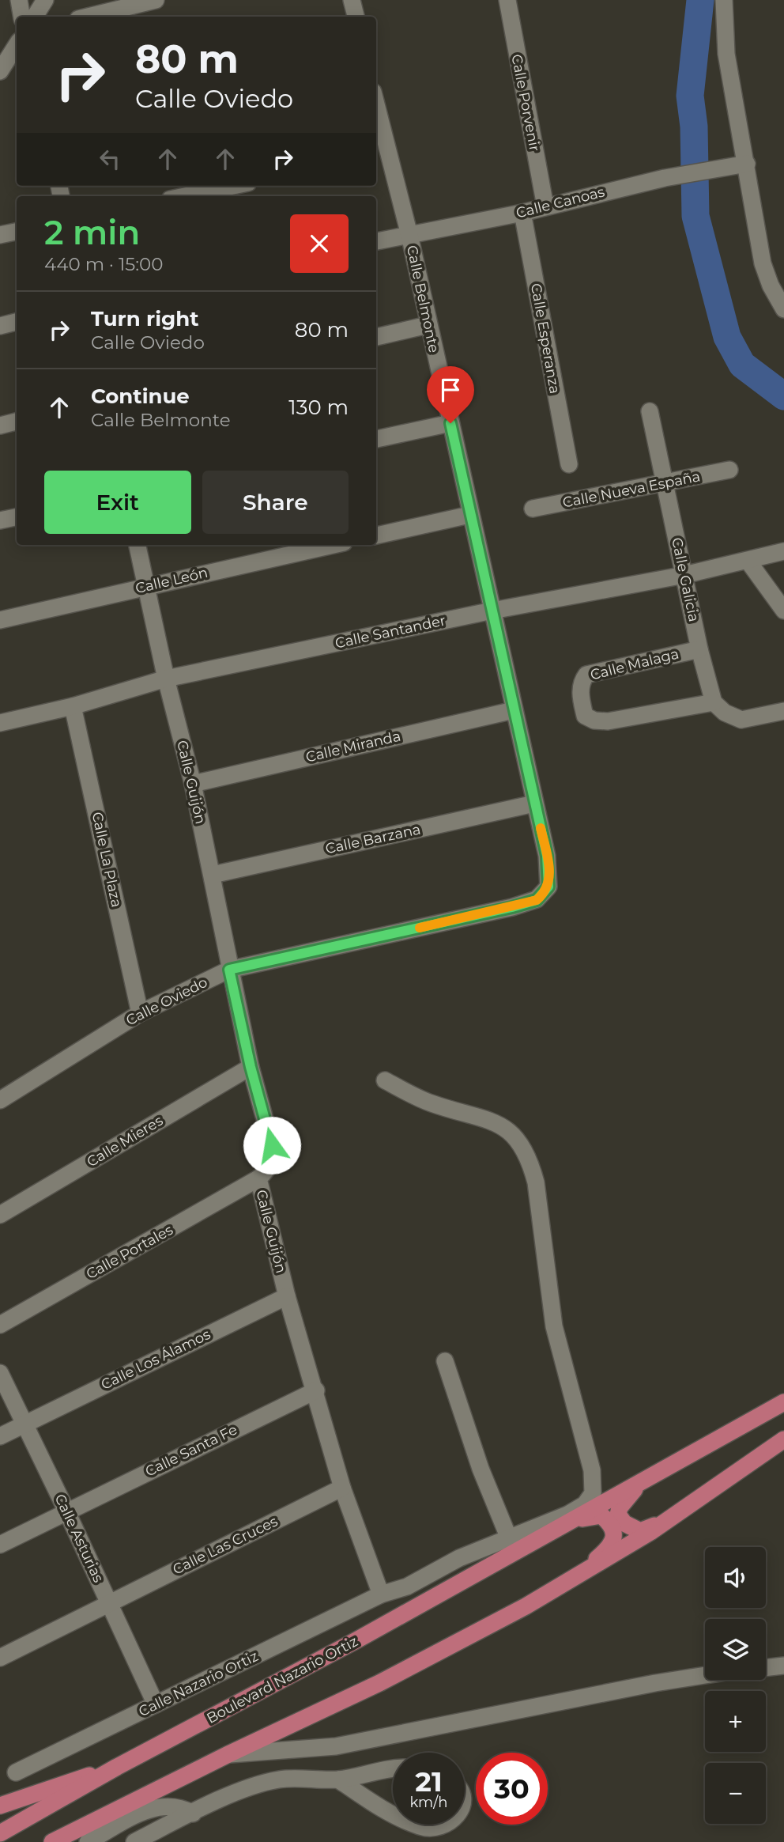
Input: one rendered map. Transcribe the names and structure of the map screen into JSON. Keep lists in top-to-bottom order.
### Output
{
  "streets": {
    "main road": ["Boulevard Nazario Ortiz"],
    "street": [
      "Calle Porvenir",
      "Calle Canoas",
      "Calle Belmonte",
      "Calle Esperanza",
      "Calle Nueva España",
      "Calle Galicia",
      "Calle León",
      "Calle Santander",
      "Calle Malaga",
      "Calle Miranda",
      "Calle Guijón",
      "Calle Barzana",
      "Calle La Plaza",
      "Calle Oviedo",
      "Calle Mieres",
      "Calle Portales",
      "Calle Los Álamos",
      "Calle Santa Fe",
      "Calle Asturias",
      "Calle Las Cruces",
      "Calle Nazario Ortiz"
    ]
  },
  "crossings": [
    ["Calle Porvenir", "Calle Canoas"],
    ["Calle Canoas", "Calle Belmonte"],
    ["Calle Canoas", "Calle Esperanza"],
    ["Calle Belmonte", "Calle Santander"],
    ["Calle Belmonte", "Calle Miranda"],
    ["Calle Belmonte", "Calle Barzana"],
    ["Calle Belmonte", "Calle Oviedo"],
    ["Calle Nueva España", "Calle Galicia"],
    ["Calle Galicia", "Calle Santander"],
    ["Calle Galicia", "Calle Malaga"],
    ["Calle León", "Calle Guijón"],
    ["Calle Santander", "Calle Guijón"],
    ["Calle Santander", "Calle La Plaza"],
    ["Calle Miranda", "Calle Guijón"],
    ["Calle Guijón", "Calle Barzana"],
    ["Calle Guijón", "Calle Oviedo"],
    ["Calle Guijón", "Calle Mieres"],
    ["Calle Guijón", "Calle Portales"],
    ["Calle Guijón", "Calle Los Álamos"],
    ["Calle Guijón", "Calle Santa Fe"],
    ["Calle Guijón", "Calle Las Cruces"],
    ["Calle Guijón", "Calle Nazario Ortiz"],
    ["Calle La Plaza", "Calle Oviedo"],
    ["Calle Los Álamos", "Calle Asturias"],
    ["Calle Santa Fe", "Calle Asturias"],
    ["Calle Asturias", "Calle Las Cruces"],
    ["Calle Asturias", "Calle Nazario Ortiz"]
  ],
  "page": {
    "turn": ["80 m", "Calle Oviedo"],
    "heading": ["2 min", "440 m · 15:00"],
    "list": [
      {
        "name": "Turn right",
        "note": "Calle Oviedo",
        "value": "80 m"
      },
      {
        "name": "Continue",
        "note": "Calle Belmonte",
        "value": "130 m"
      }
    ],
    "buttons": ["Exit", "Share"],
    "map_buttons": ["+", "−"],
    "speed": "21 km/h",
    "limit": "30"
  }
}
